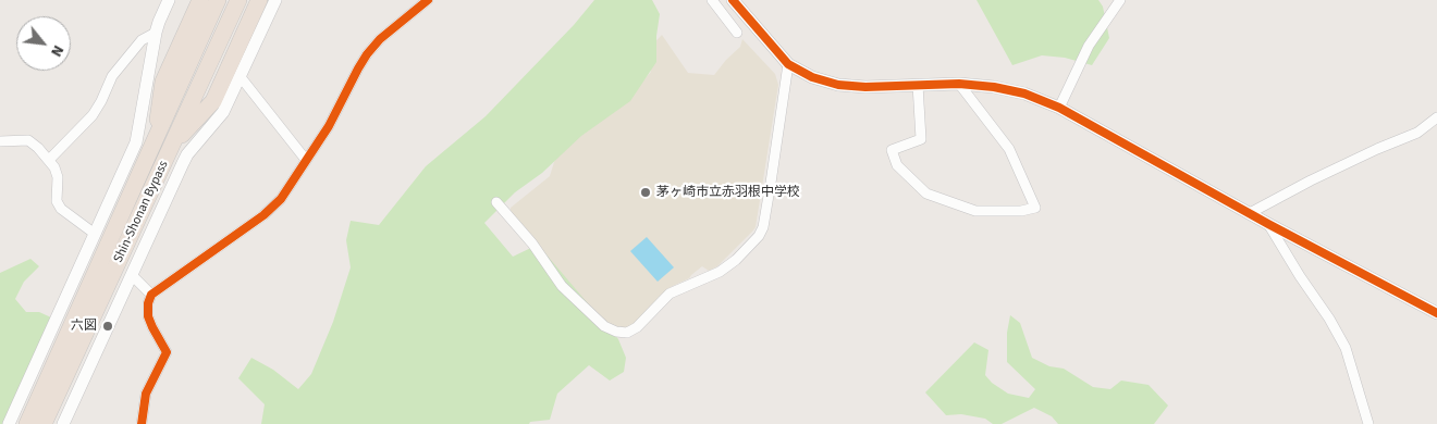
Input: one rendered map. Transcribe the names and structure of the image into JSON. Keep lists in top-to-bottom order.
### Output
{
  "streets": {
    "highway": ["Shin-Shonan Bypass"]
  },
  "places": ["茅ヶ崎市立赤羽根中学校", "六図"],
  "north": "bottom right"
}
